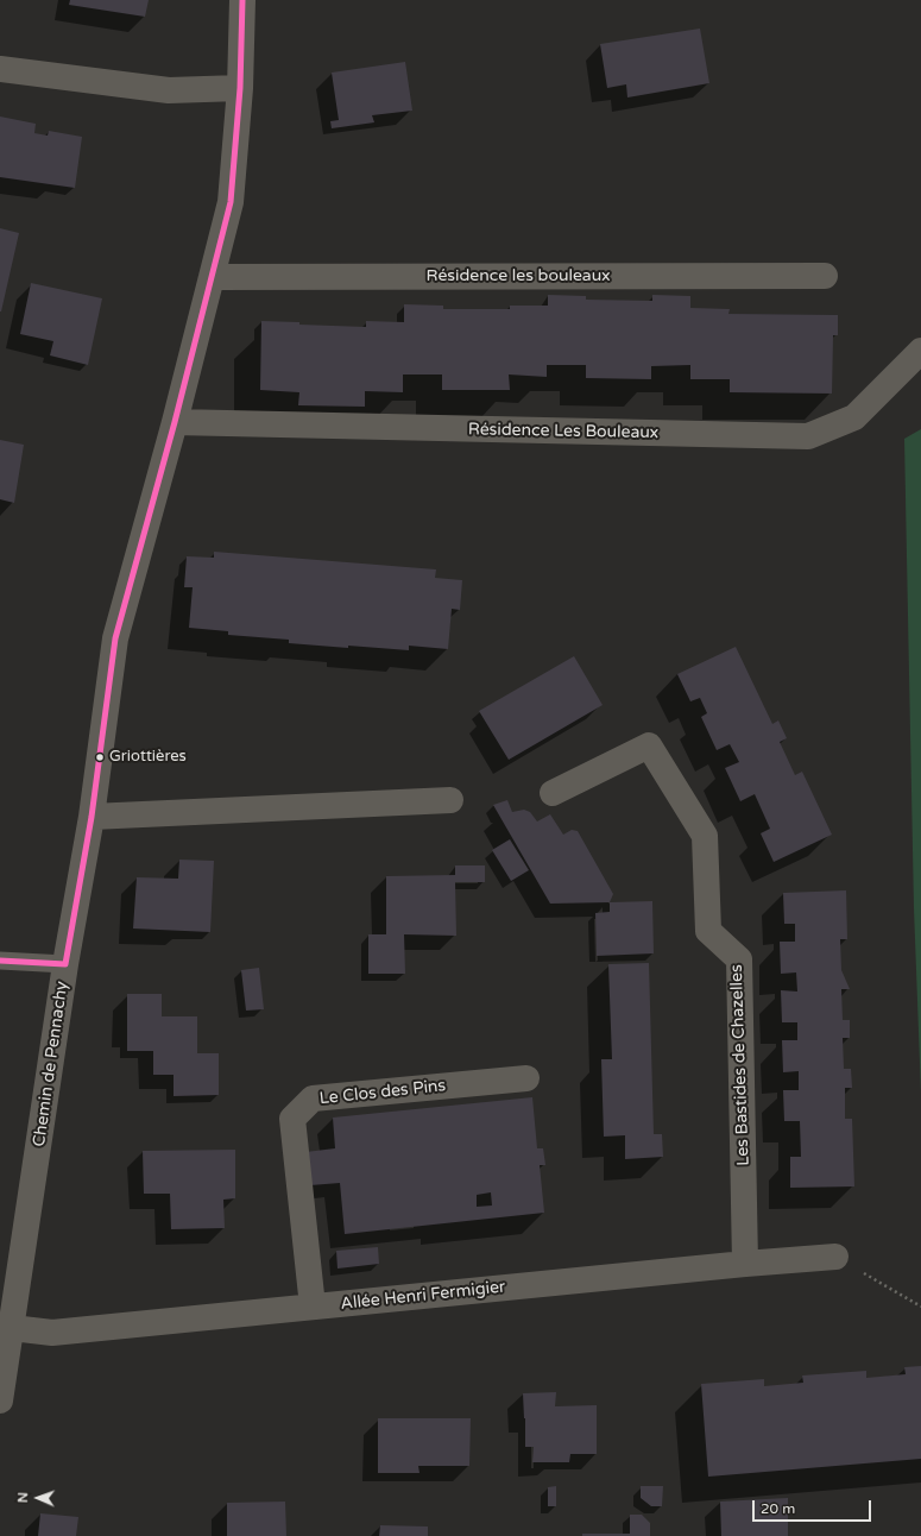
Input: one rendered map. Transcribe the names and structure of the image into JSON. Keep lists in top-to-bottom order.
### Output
{
  "streets": {
    "street": [
      "Résidence les bouleaux",
      "Résidence Les Bouleaux",
      "Chemin de Pennachy",
      "Les Bastides de Chazelles",
      "Le Clos des Pins",
      "Allée Henri Fermigier"
    ]
  },
  "crossings": [
    ["Résidence les bouleaux", "Chemin de Pennachy"],
    ["Résidence Les Bouleaux", "Chemin de Pennachy"],
    ["Chemin de Pennachy", "Allée Henri Fermigier"],
    ["Les Bastides de Chazelles", "Allée Henri Fermigier"],
    ["Le Clos des Pins", "Allée Henri Fermigier"]
  ],
  "places": ["Griottières"],
  "scale_bar": "20 m",
  "north": "left"
}
